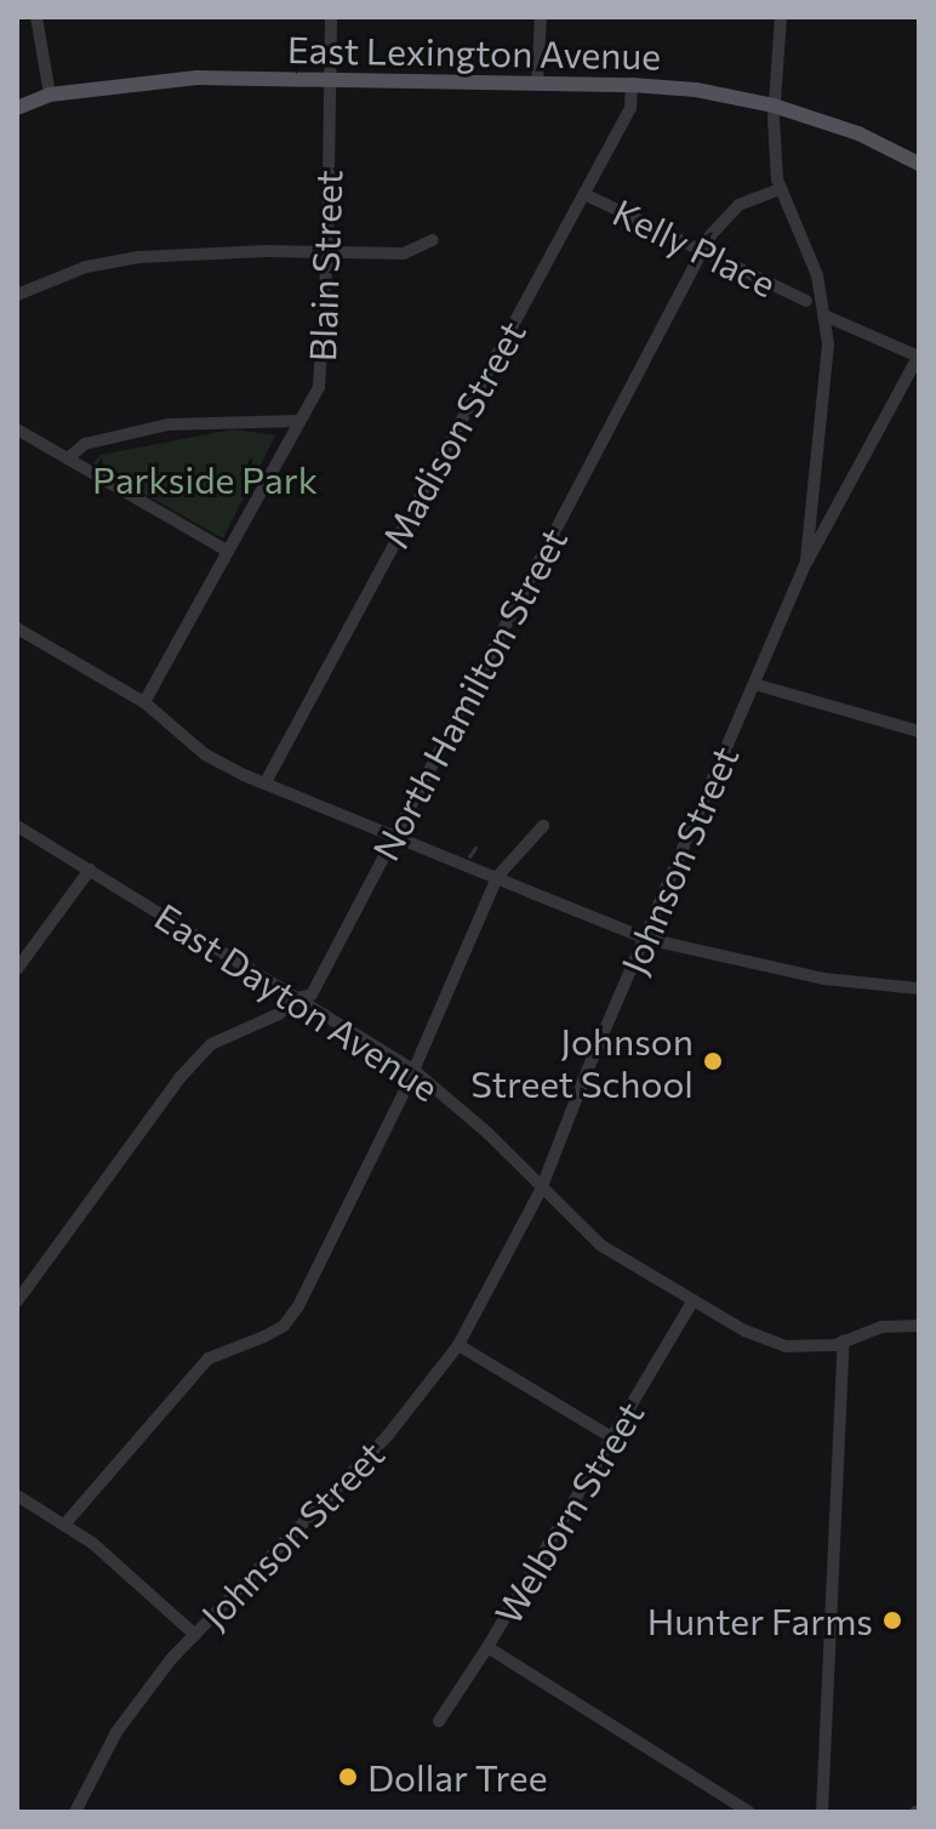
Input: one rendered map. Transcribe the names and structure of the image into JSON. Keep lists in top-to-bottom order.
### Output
{
  "streets": {
    "main road": ["East Lexington Avenue"],
    "street": [
      "Kelly Place",
      "Blain Street",
      "Madison Street",
      "North Hamilton Street",
      "Johnson Street",
      "East Dayton Avenue",
      "Welborn Street"
    ]
  },
  "crossings": [
    ["East Lexington Avenue", "Blain Street"],
    ["East Lexington Avenue", "Madison Street"],
    ["Kelly Place", "Madison Street"],
    ["Kelly Place", "North Hamilton Street"],
    ["North Hamilton Street", "East Dayton Avenue"],
    ["Johnson Street", "East Dayton Avenue"],
    ["East Dayton Avenue", "Welborn Street"]
  ],
  "parks": ["Parkside Park"],
  "places": ["Johnson Street School", "Hunter Farms", "Dollar Tree"]
}
